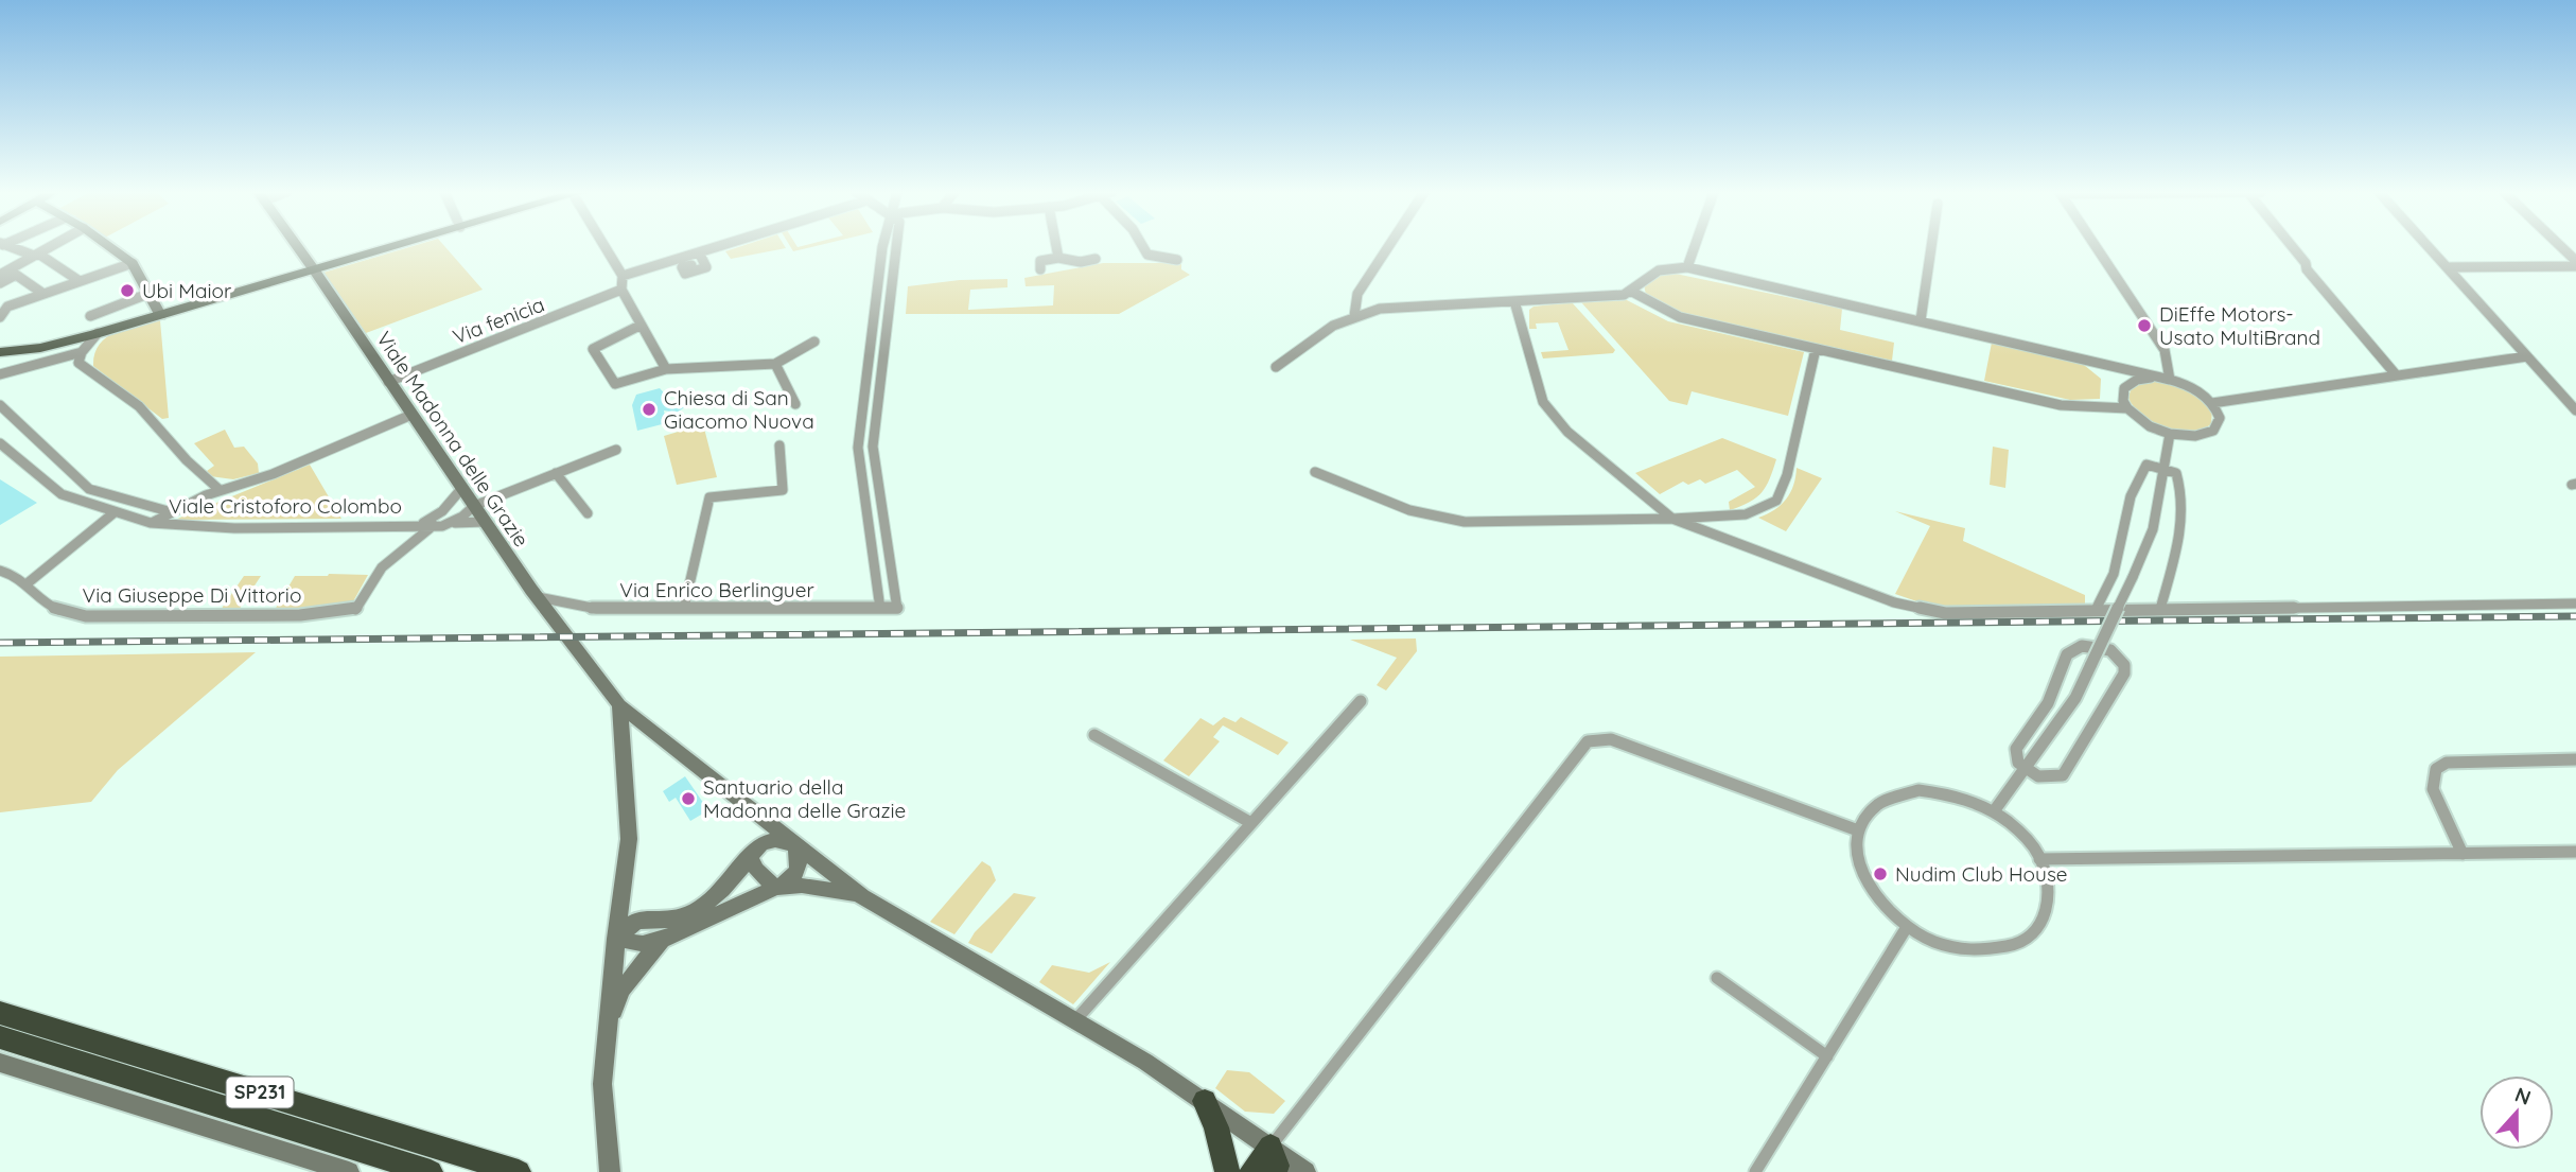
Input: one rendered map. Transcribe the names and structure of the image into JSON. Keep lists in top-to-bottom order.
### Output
{
  "streets": {
    "highway": ["SP231"],
    "street": [
      "Via fenicia",
      "Viale Madonna delle Grazie",
      "Viale Cristoforo Colombo",
      "Via Enrico Berlinguer",
      "Via Giuseppe Di Vittorio"
    ]
  },
  "crossings": [
    ["Via fenicia", "Viale Madonna delle Grazie"],
    ["Viale Madonna delle Grazie", "Viale Cristoforo Colombo"],
    ["Viale Madonna delle Grazie", "Via Enrico Berlinguer"],
    ["Viale Cristoforo Colombo", "Via Giuseppe Di Vittorio"]
  ],
  "places": [
    "Ubi Maior",
    "DiEffe Motors- Usato MultiBrand",
    "Chiesa di San Giacomo Nuova",
    "Santuario della Madonna delle Grazie",
    "Nudim Club House"
  ],
  "north": "top"
}
